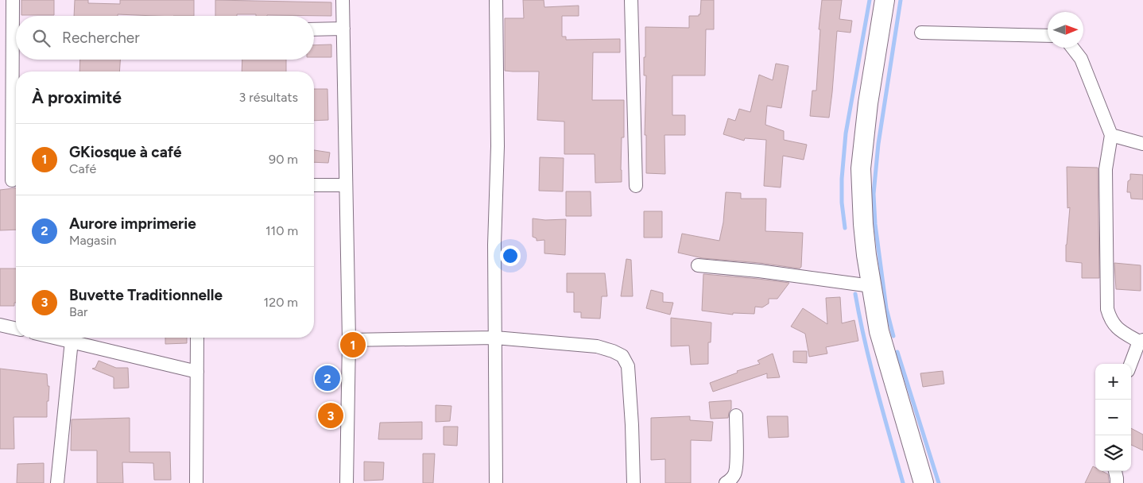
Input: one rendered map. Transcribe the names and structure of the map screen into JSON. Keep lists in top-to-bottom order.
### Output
{
  "north": "right",
  "page": {
    "search": "Rechercher",
    "heading": ["À proximité", "3 résultats"],
    "list": [
      {
        "mark": "1",
        "name": "GKiosque à café",
        "note": "Café",
        "value": "90 m"
      },
      {
        "mark": "2",
        "name": "Aurore imprimerie",
        "note": "Magasin",
        "value": "110 m"
      },
      {
        "mark": "3",
        "name": "Buvette Traditionnelle",
        "note": "Bar",
        "value": "120 m"
      }
    ],
    "pins": ["1", "2", "3"],
    "map_buttons": ["+", "−"]
  }
}
